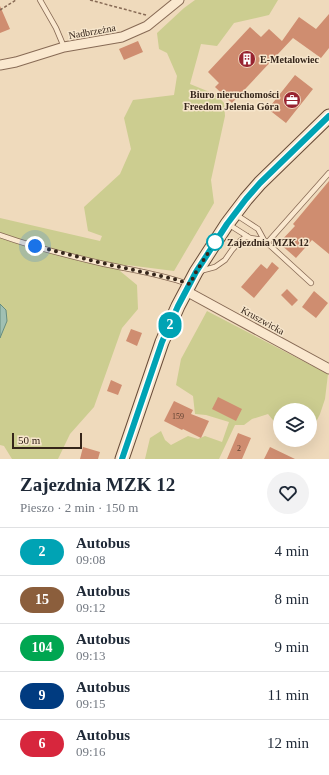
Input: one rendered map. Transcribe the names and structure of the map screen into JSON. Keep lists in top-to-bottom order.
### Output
{
  "streets": {
    "street": ["Nadbrzeżna", "Kruszwicka"]
  },
  "places": {
    "building": ["E-Metalowiec"],
    "office": ["Biuro nieruchomości Freedom Jelenia Góra"],
    "other": ["Zajezdnia MZK 12"]
  },
  "lines": ["bus line 2"],
  "house_numbers": ["159", "2"],
  "scale_bar": "50 m",
  "page": {
    "on_map": "2",
    "scale": "50 m",
    "heading": ["Zajezdnia MZK 12", "Pieszo · 2 min · 150 m"],
    "list": [
      {
        "mark": "2",
        "name": "Autobus",
        "note": "09:08",
        "value": "4 min"
      },
      {
        "mark": "15",
        "name": "Autobus",
        "note": "09:12",
        "value": "8 min"
      },
      {
        "mark": "104",
        "name": "Autobus",
        "note": "09:13",
        "value": "9 min"
      },
      {
        "mark": "9",
        "name": "Autobus",
        "note": "09:15",
        "value": "11 min"
      },
      {
        "mark": "6",
        "name": "Autobus",
        "note": "09:16",
        "value": "12 min"
      }
    ]
  }
}
